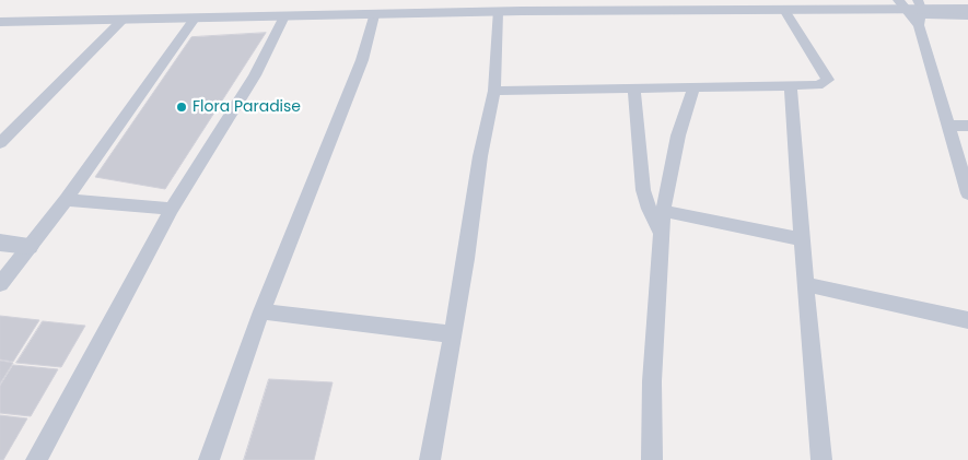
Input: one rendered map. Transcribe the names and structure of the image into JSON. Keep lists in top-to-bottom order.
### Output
{
  "places": ["Flora Paradise"]
}
